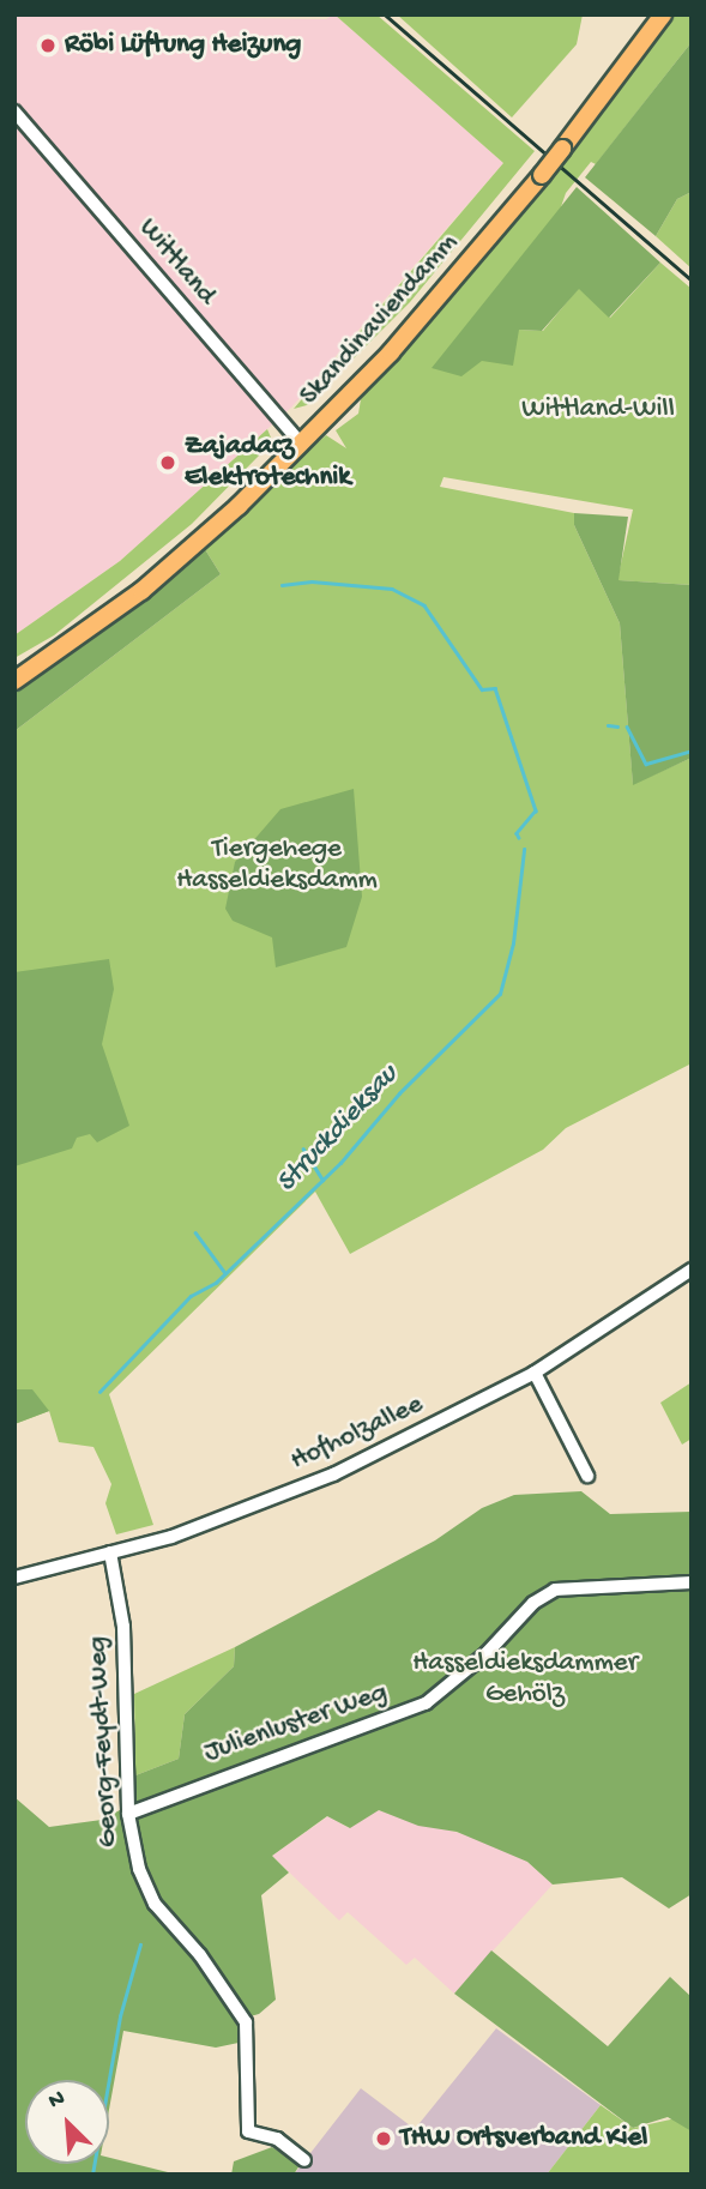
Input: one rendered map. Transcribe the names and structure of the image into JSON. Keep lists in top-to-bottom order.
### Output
{
  "streets": {
    "main road": ["Skandinaviendamm"],
    "street": [
      "Wittland",
      "Hofholzallee",
      "Julienluster Weg",
      "Georg-Feydt-Weg"
    ]
  },
  "crossings": [
    ["Wittland", "Skandinaviendamm"],
    ["Hofholzallee", "Georg-Feydt-Weg"],
    ["Julienluster Weg", "Georg-Feydt-Weg"]
  ],
  "water": ["Struckdieksau"],
  "parks": ["Wittland-Will", "Tiergehege Hasseldieksdamm", "Hasseldieksdammer Gehölz"],
  "places": ["Röbi Lüftung Heizung", "Zajadacz Elektrotechnik", "THW Ortsverband Kiel"],
  "north": "top left"
}
